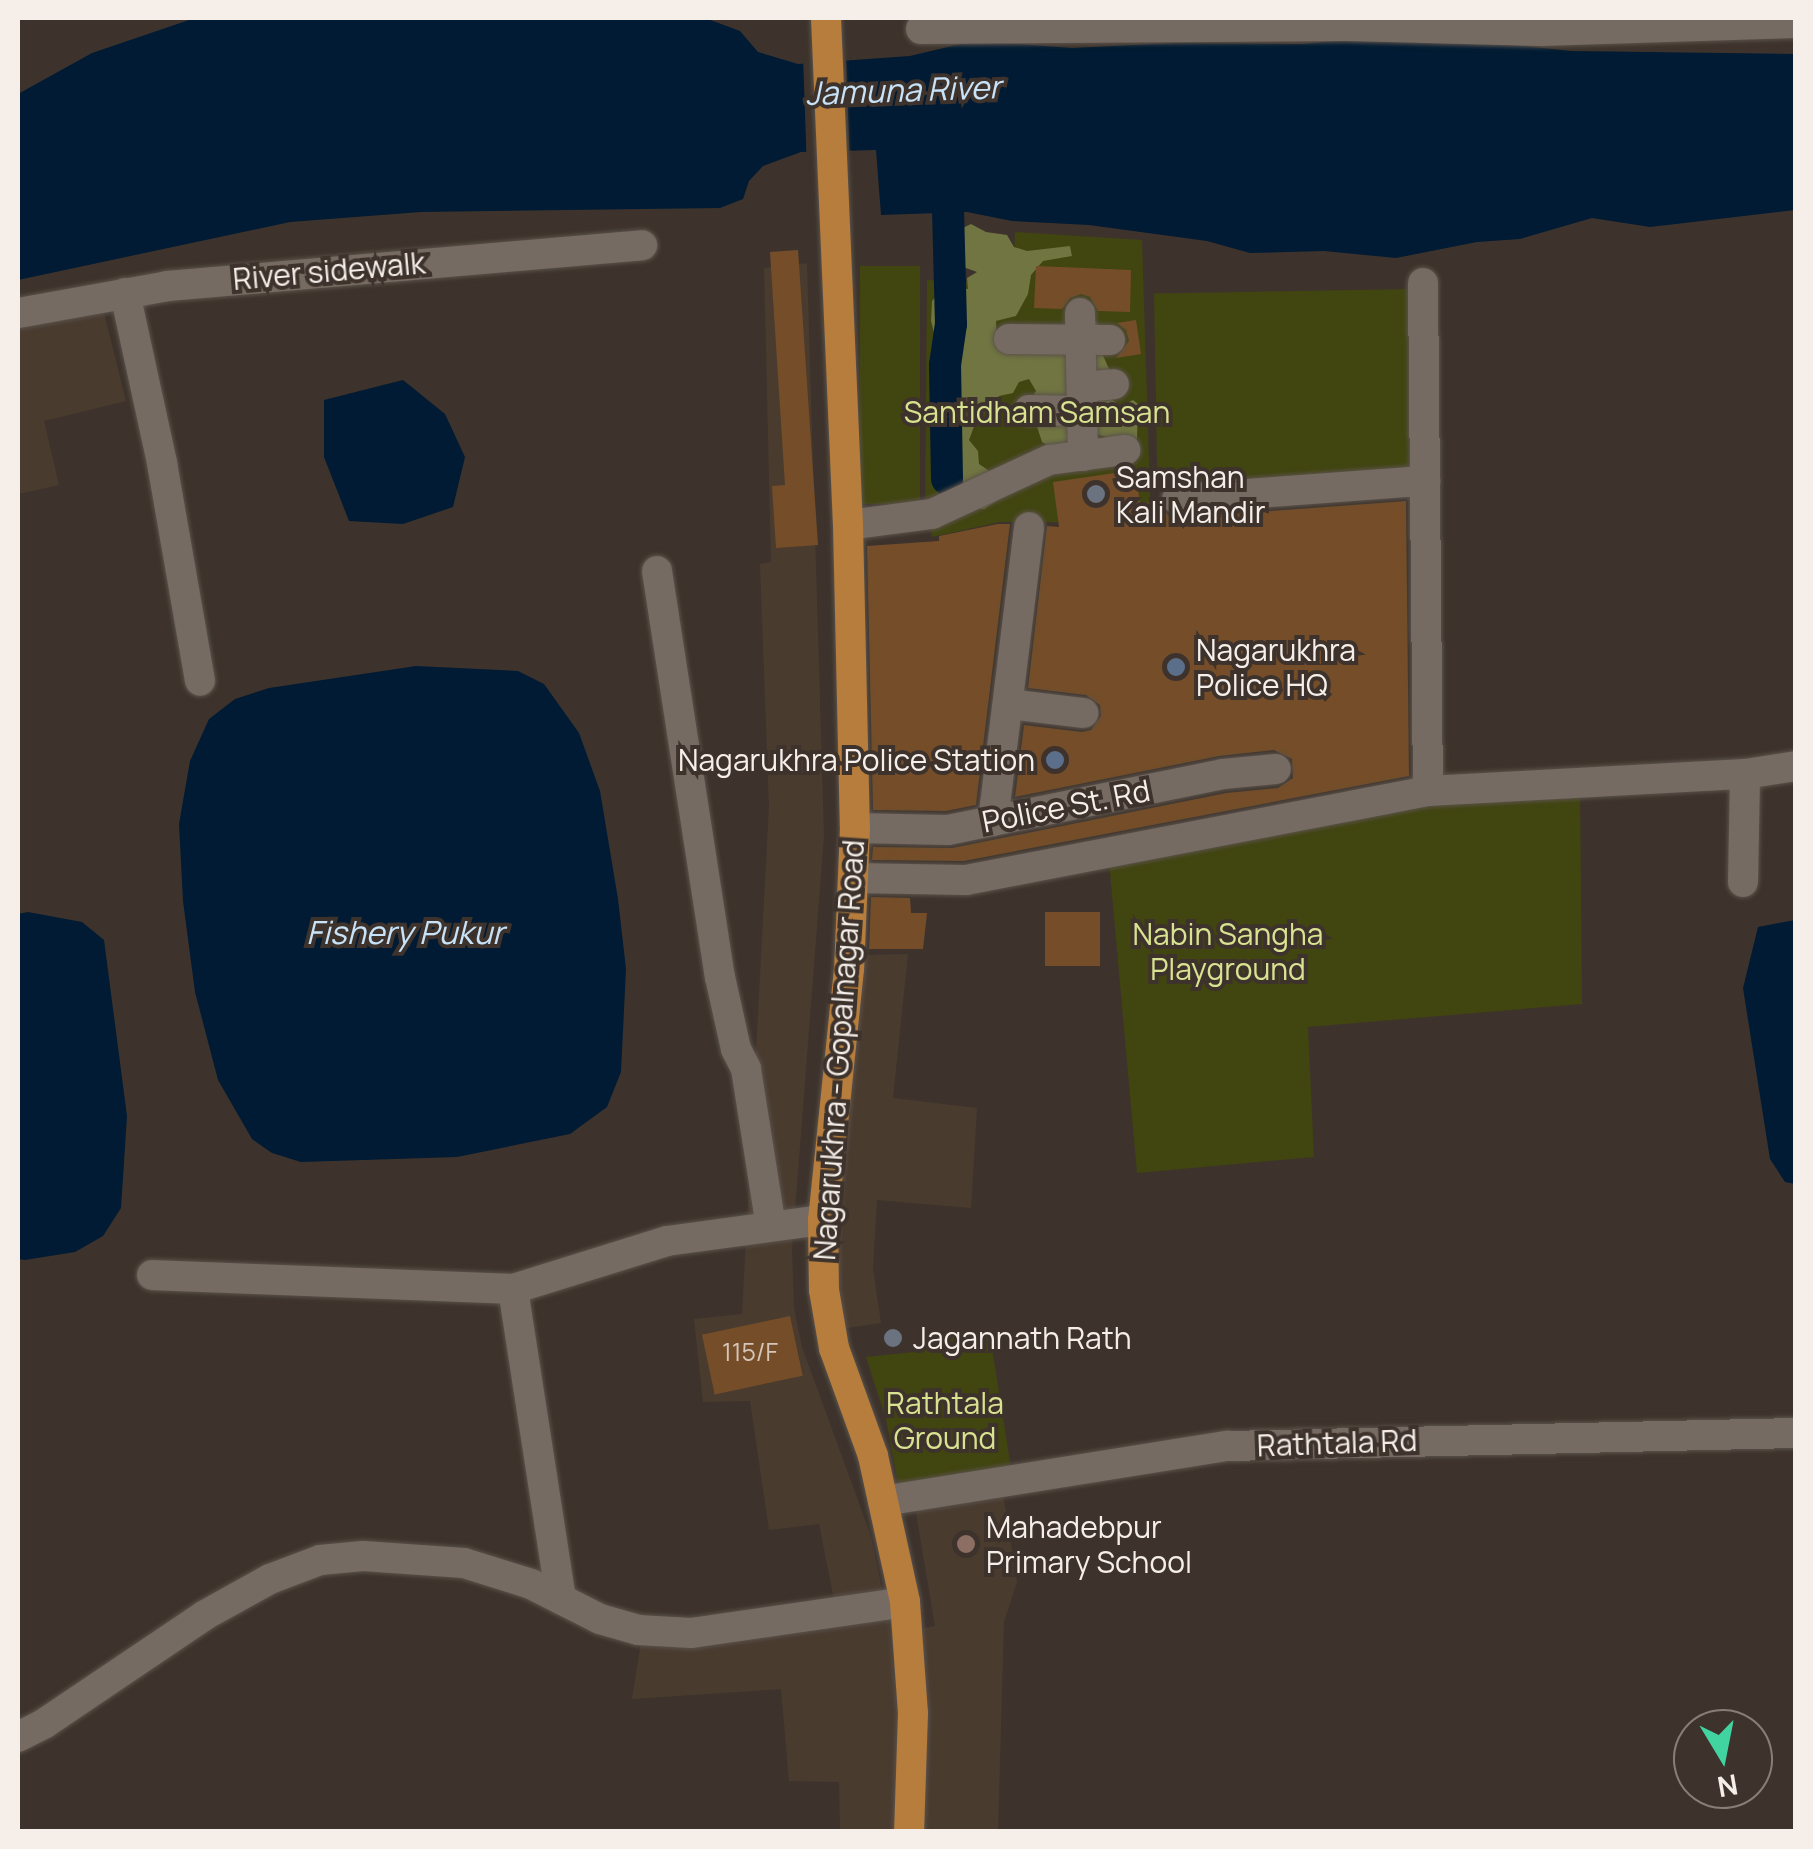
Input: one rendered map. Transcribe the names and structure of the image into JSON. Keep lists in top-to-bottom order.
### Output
{
  "streets": {
    "main road": ["Nagarukhra - Gopalnagar Road"],
    "street": ["River sidewalk", "Police St. Rd", "Rathtala Rd"]
  },
  "crossings": [
    ["Police St. Rd", "Nagarukhra - Gopalnagar Road"],
    ["Nagarukhra - Gopalnagar Road", "Rathtala Rd"]
  ],
  "water": ["Jamuna River", "Fishery Pukur"],
  "parks": ["Santidham Samsan", "Nabin Sangha Playground", "Rathtala Ground"],
  "places": [
    "Samshan Kali Mandir",
    "Nagarukhra Police HQ",
    "Nagarukhra Police Station",
    "Jagannath Rath",
    "Mahadebpur Primary School"
  ],
  "house_numbers": ["115/F"],
  "north": "bottom"
}
